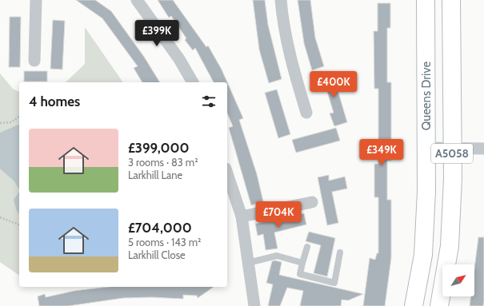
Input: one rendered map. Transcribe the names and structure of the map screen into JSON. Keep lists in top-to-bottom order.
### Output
{
  "streets": {
    "highway": ["Queens Drive", "A5058"]
  },
  "north": "top right",
  "page": {
    "price": [
      "£399K",
      "£400K",
      "£349K",
      "£704K"
    ],
    "heading": "4 homes",
    "list": [
      {
        "name": "£399,000",
        "note": "3 rooms · 83 m² · Larkhill Lane"
      },
      {
        "name": "£704,000",
        "note": "5 rooms · 143 m² · Larkhill Close"
      }
    ]
  }
}
